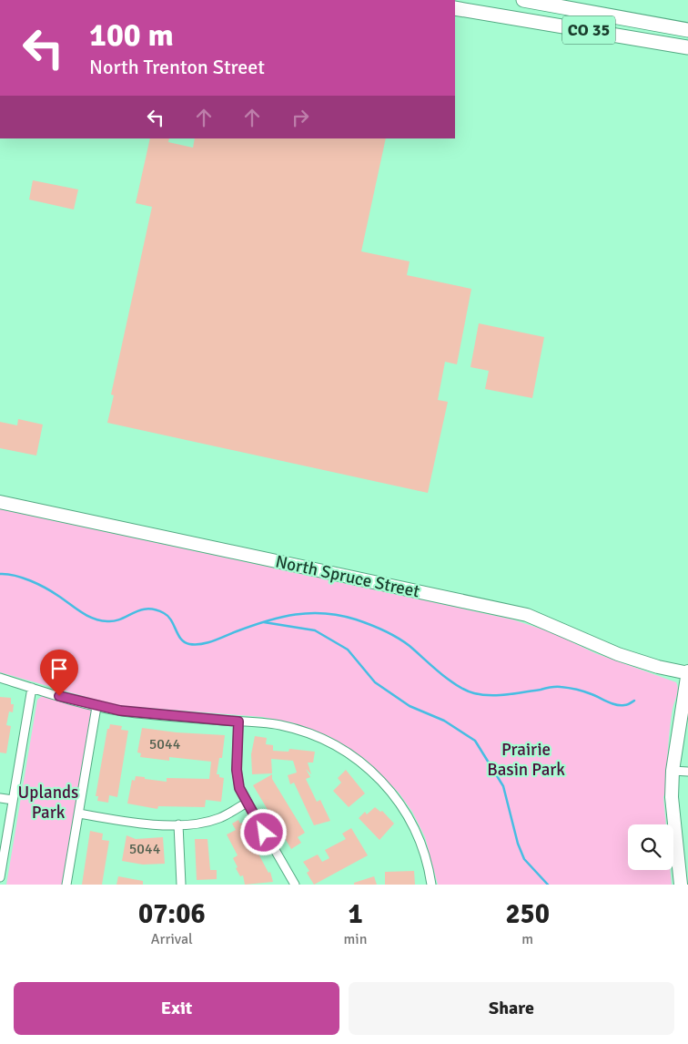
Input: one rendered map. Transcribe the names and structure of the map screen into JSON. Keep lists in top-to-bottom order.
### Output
{
  "streets": {
    "main road": ["CO 35"],
    "street": ["North Spruce Street"]
  },
  "parks": ["Prairie Basin Park", "Uplands Park"],
  "house_numbers": ["5044", "5044"],
  "page": {
    "turn": ["100 m", "North Trenton Street"],
    "eta": [
      "07:06",
      "Arrival",
      "1",
      "min",
      "250",
      "m"
    ],
    "buttons": ["Exit", "Share"]
  }
}
